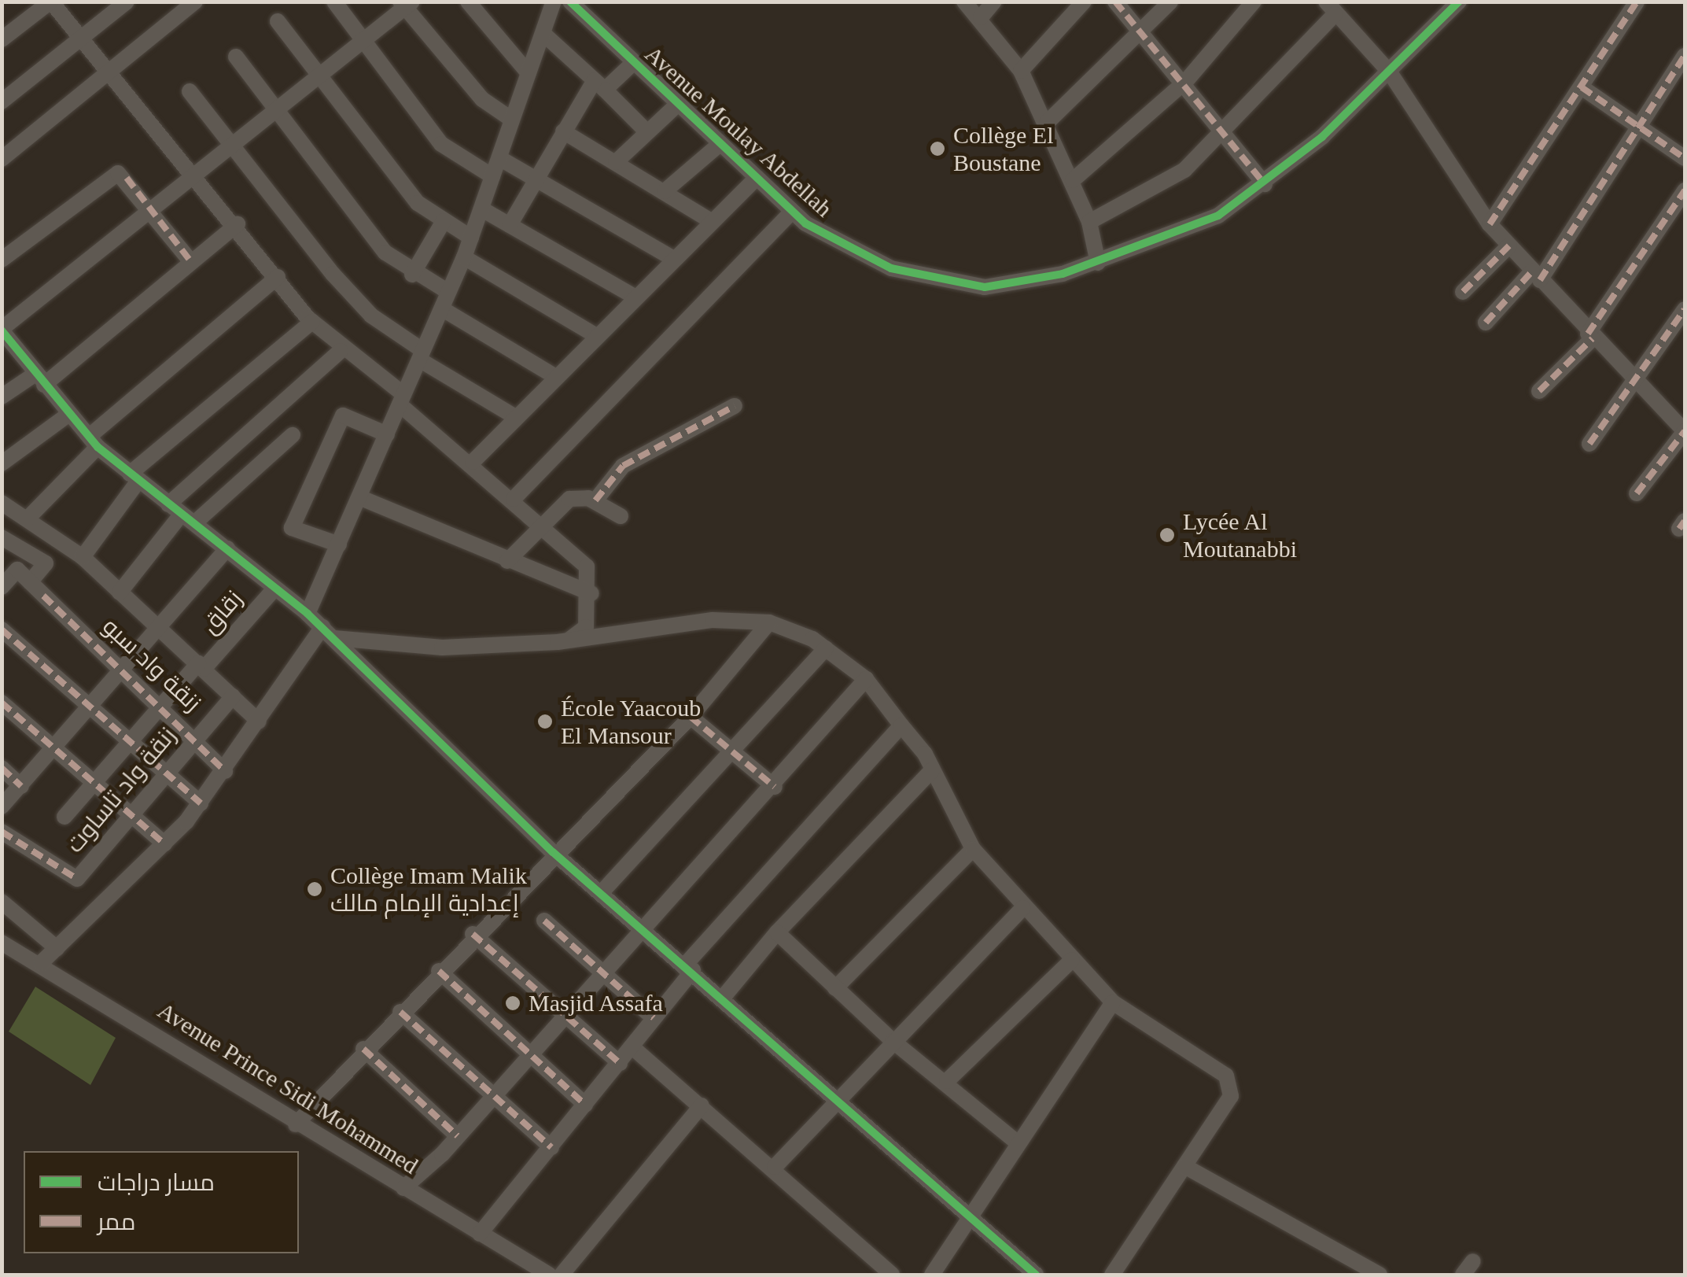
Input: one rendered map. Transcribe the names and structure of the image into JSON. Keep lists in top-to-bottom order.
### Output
{
  "streets": {
    "street": [
      "Avenue Moulay Abdellah",
      "زقاق",
      "زنقة واد سبو",
      "زنقة واد تاساوت",
      "Avenue Prince Sidi Mohammed"
    ]
  },
  "crossings": [
    ["زقاق", "زنقة واد سبو"],
    ["زنقة واد سبو", "زنقة واد تاساوت"]
  ],
  "places": [
    "Collège El Boustane",
    "Lycée Al Moutanabbi",
    "École Yaacoub El Mansour",
    "Collège Imam Malik إعدادية الإمام مالك",
    "Masjid Assafa"
  ],
  "legend": ["مسار دراجات", "ممر"]
}
